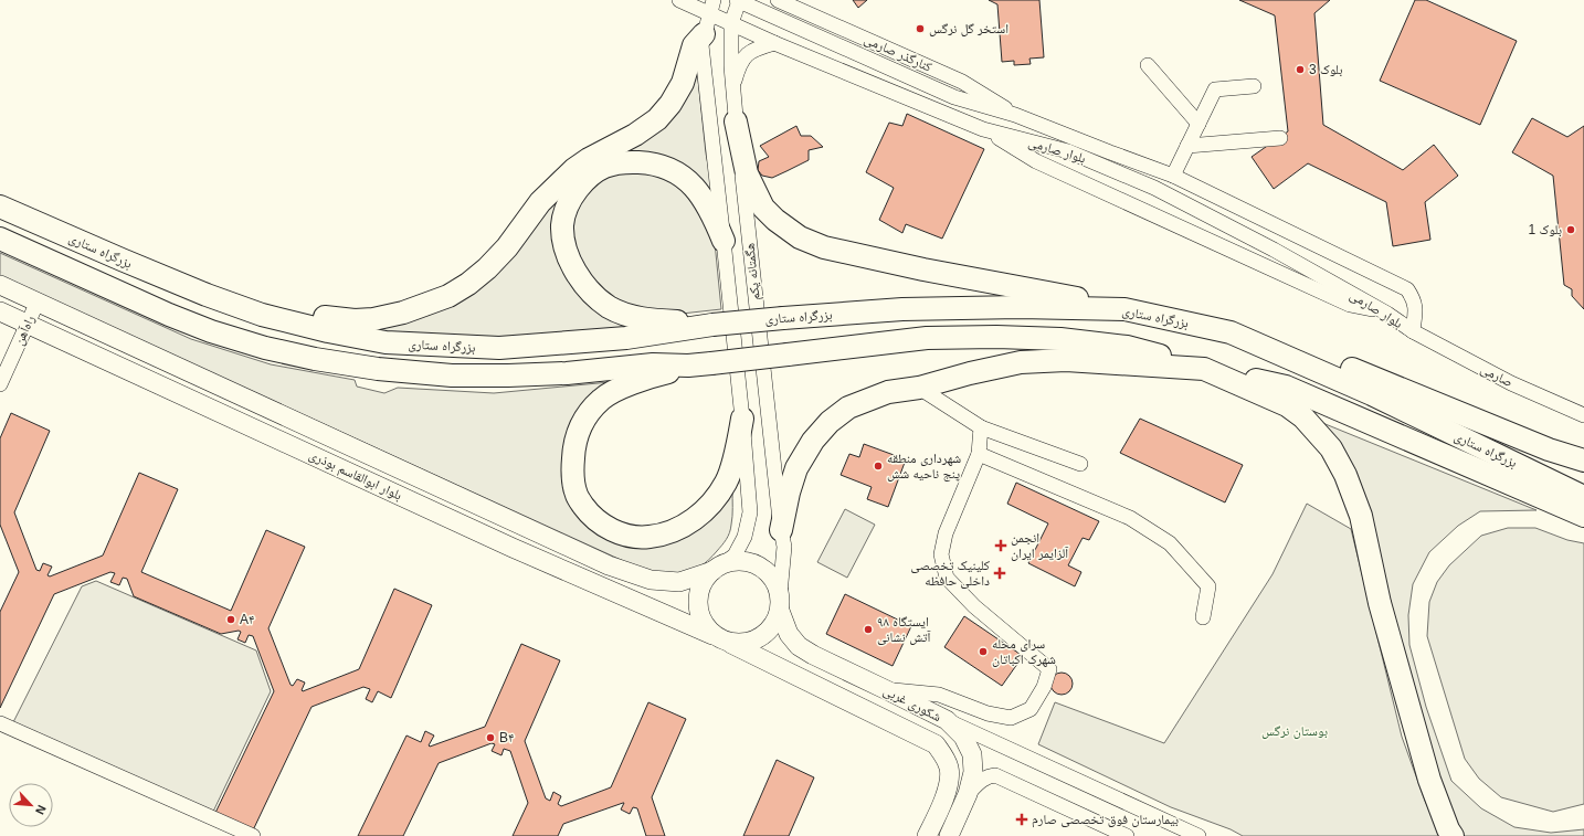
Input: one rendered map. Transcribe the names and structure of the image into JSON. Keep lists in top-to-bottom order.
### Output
{
  "streets": {
    "highway": ["بزرگراه ستاری"],
    "main road": ["بلوار ابوالقاسم بوذری", "شکوری غربی"],
    "street": [
      "کنارگذر صارمی",
      "بلوار صارمی",
      "هگمتانه یکم",
      "راه‌آهن",
      "صارمی"
    ]
  },
  "crossings": [
    ["کنارگذر صارمی", "بلوار صارمی"],
    ["بلوار صارمی", "هگمتانه یکم"],
    ["بلوار صارمی", "صارمی"],
    ["هگمتانه یکم", "بلوار ابوالقاسم بوذری"],
    ["هگمتانه یکم", "شکوری غربی"],
    ["راه‌آهن", "بلوار ابوالقاسم بوذری"],
    ["بلوار ابوالقاسم بوذری", "شکوری غربی"]
  ],
  "parks": ["بوستان نرگس"],
  "places": {
    "other": [
      "استخر گل نرگس",
      "بلوک 3",
      "بلوک 1",
      "شهرداری منطقه پنج ناحیه شش",
      "A۴",
      "ایستگاه ۹۸ آتش نشانی",
      "سرای محله شهرک اکباتان",
      "B۴"
    ],
    "health": ["انجمن آلزایمر ایران", "کلینیک تخصصی داخلی حافظه", "بیمارستان فوق تخصصی صارم"]
  },
  "north": "bottom right"
}
